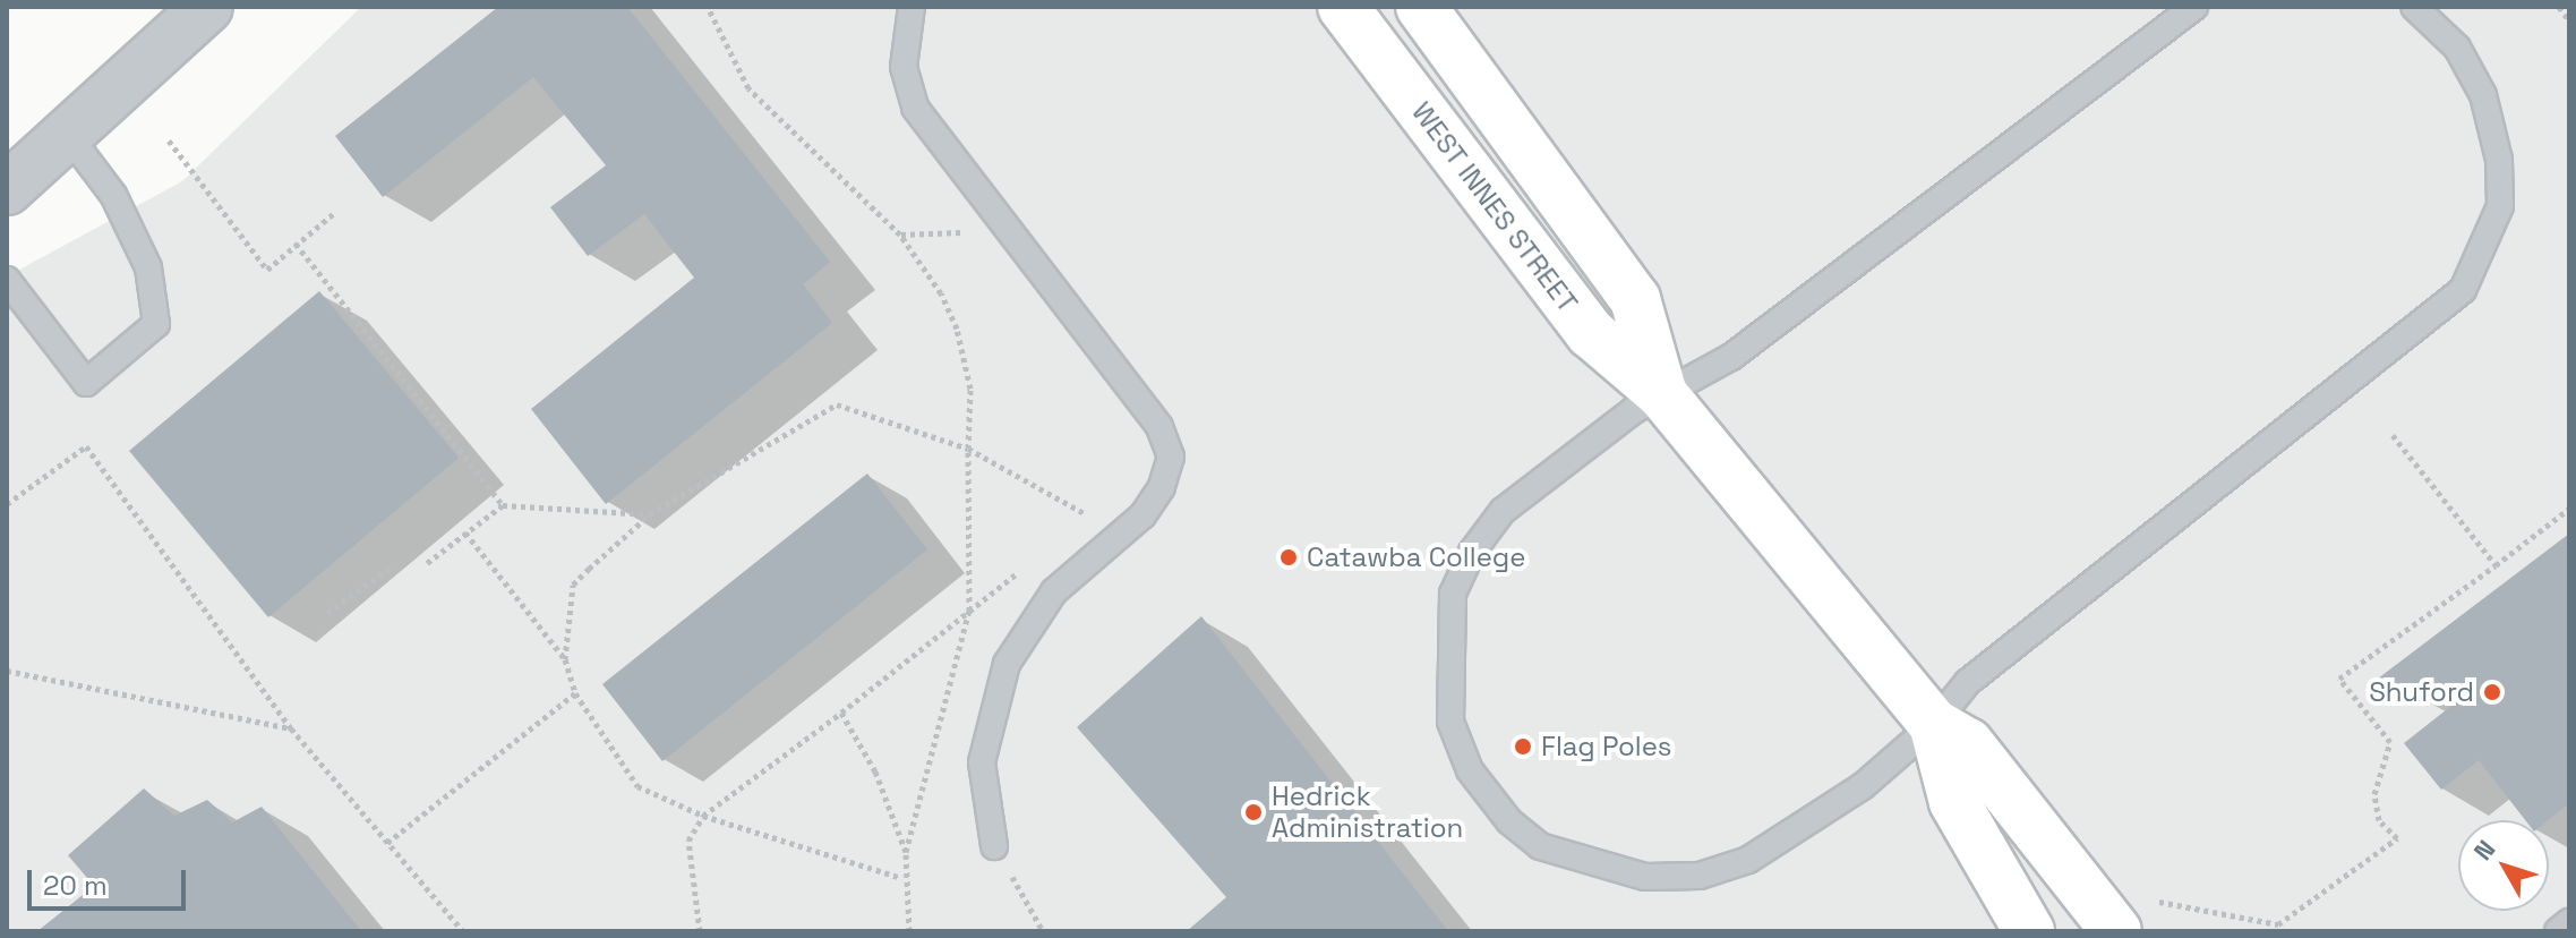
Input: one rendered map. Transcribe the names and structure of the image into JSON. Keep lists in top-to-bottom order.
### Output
{
  "streets": {
    "main road": ["WEST INNES STREET"]
  },
  "places": [
    "Catawba College",
    "Shuford",
    "Flag Poles",
    "Hedrick Administration"
  ],
  "scale_bar": "20 m",
  "north": "top left"
}
